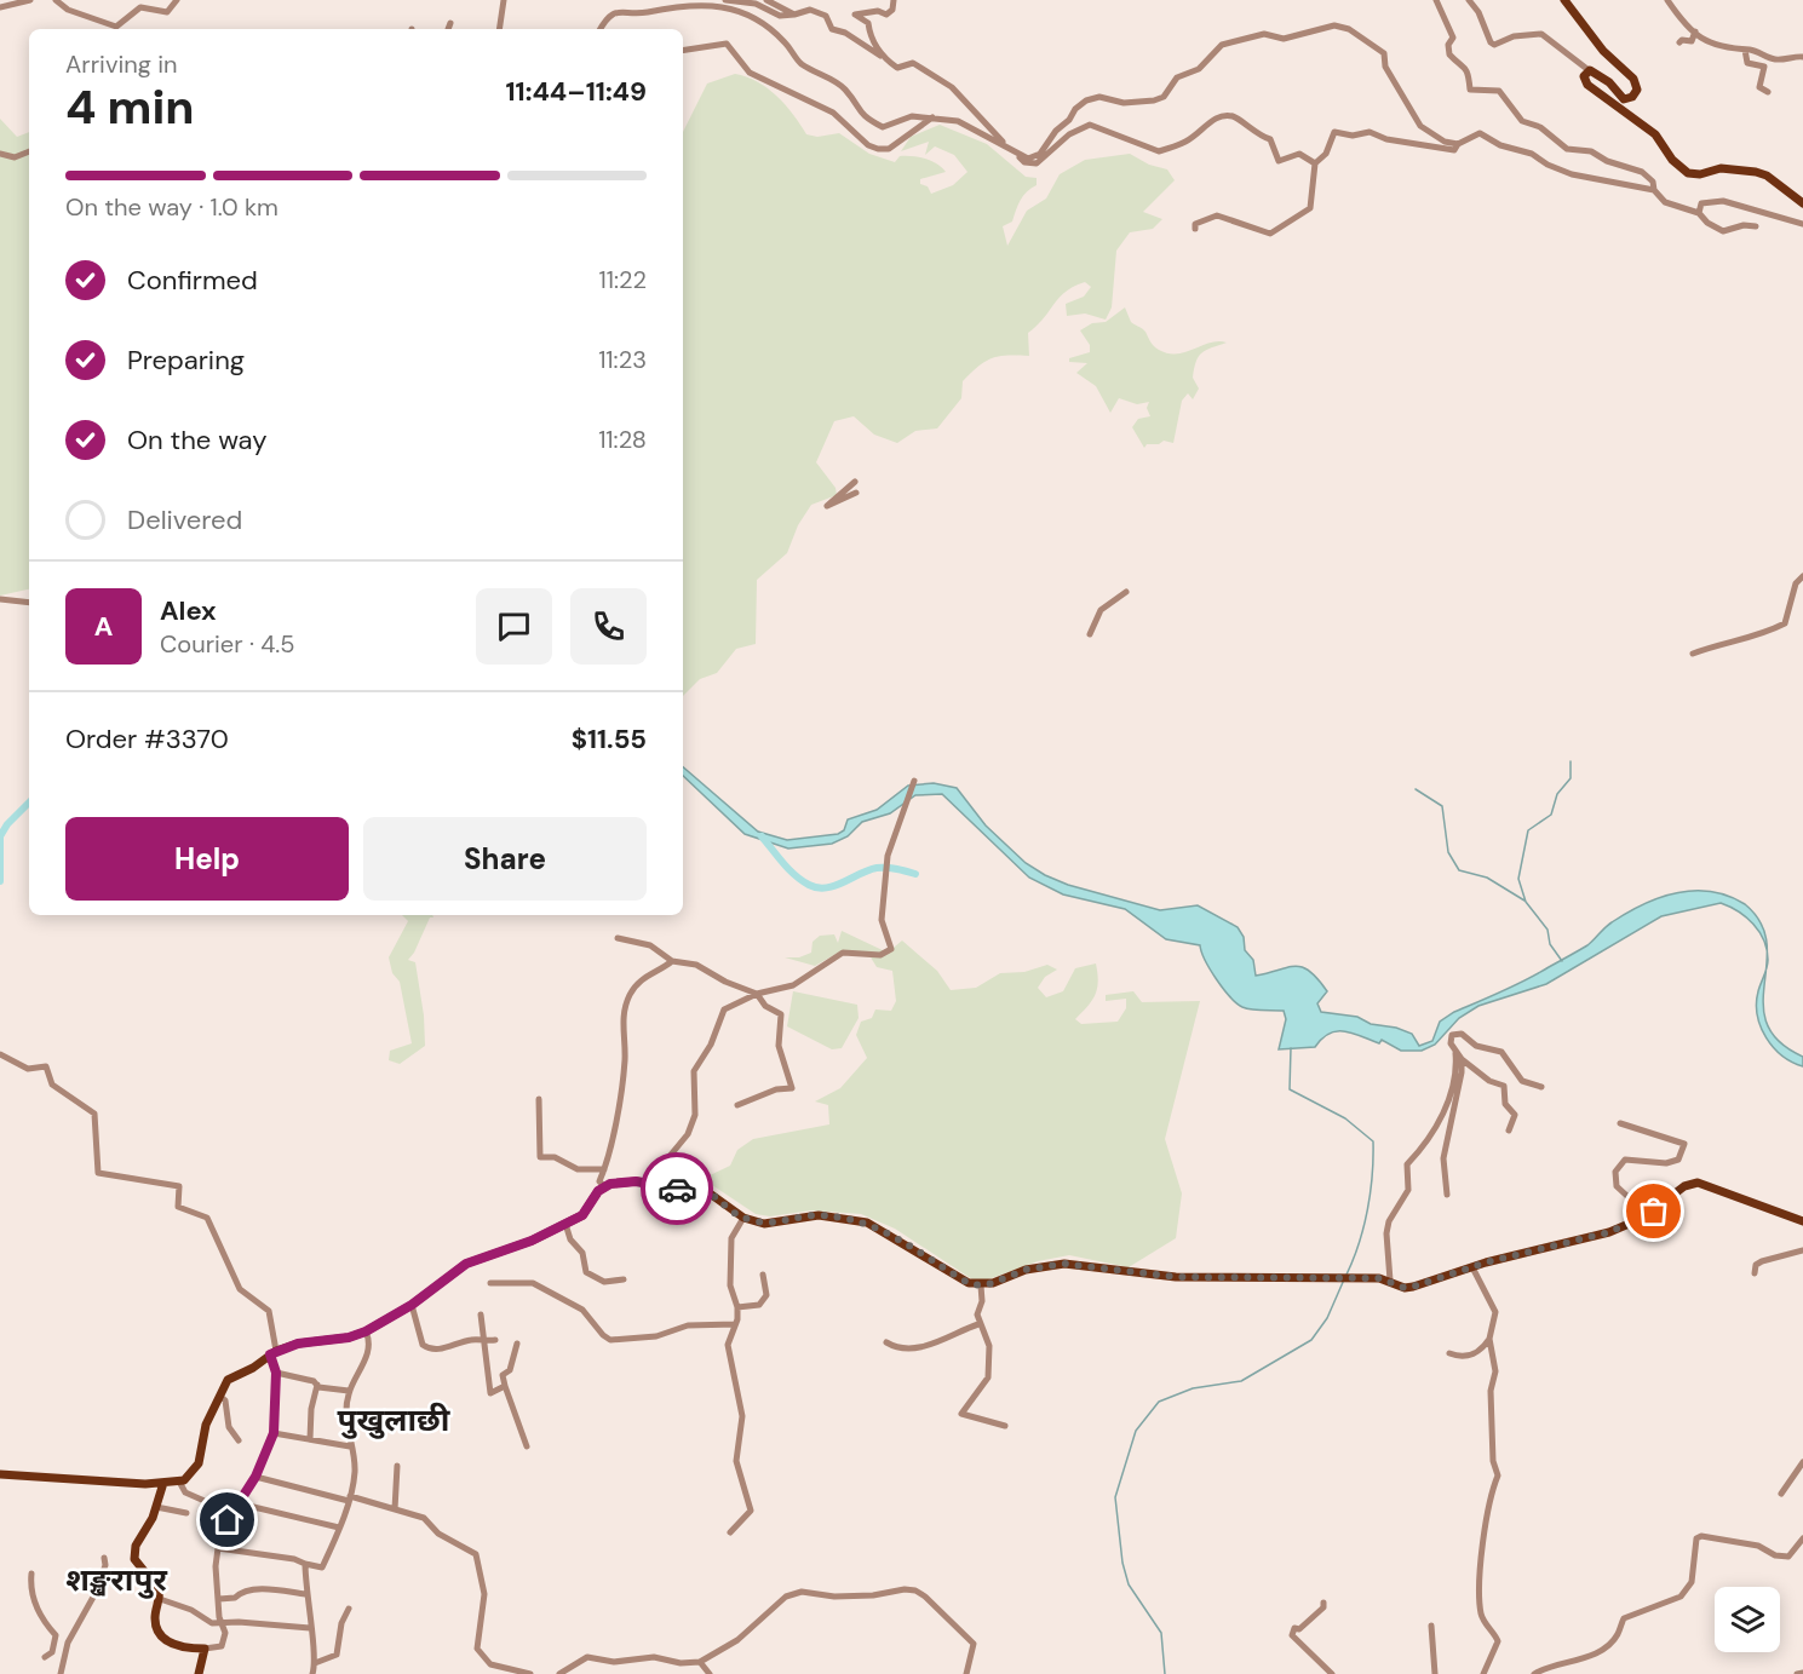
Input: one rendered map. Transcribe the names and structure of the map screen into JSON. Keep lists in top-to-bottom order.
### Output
{
  "districts": ["पुखुलाछी", "शङ्खरापुर"],
  "page": {
    "heading": ["4 min", "Arriving in", "11:44–11:49"],
    "panel": [
      "Alex",
      "Courier · 4.5",
      "Order #3370",
      "$11.55"
    ],
    "bar": "On the way · 1.0 km",
    "list": [
      ["Confirmed", "11:22"],
      ["Preparing", "11:23"],
      ["On the way", "11:28"],
      "Delivered"
    ],
    "round": "A",
    "buttons": ["Help", "Share"]
  }
}
